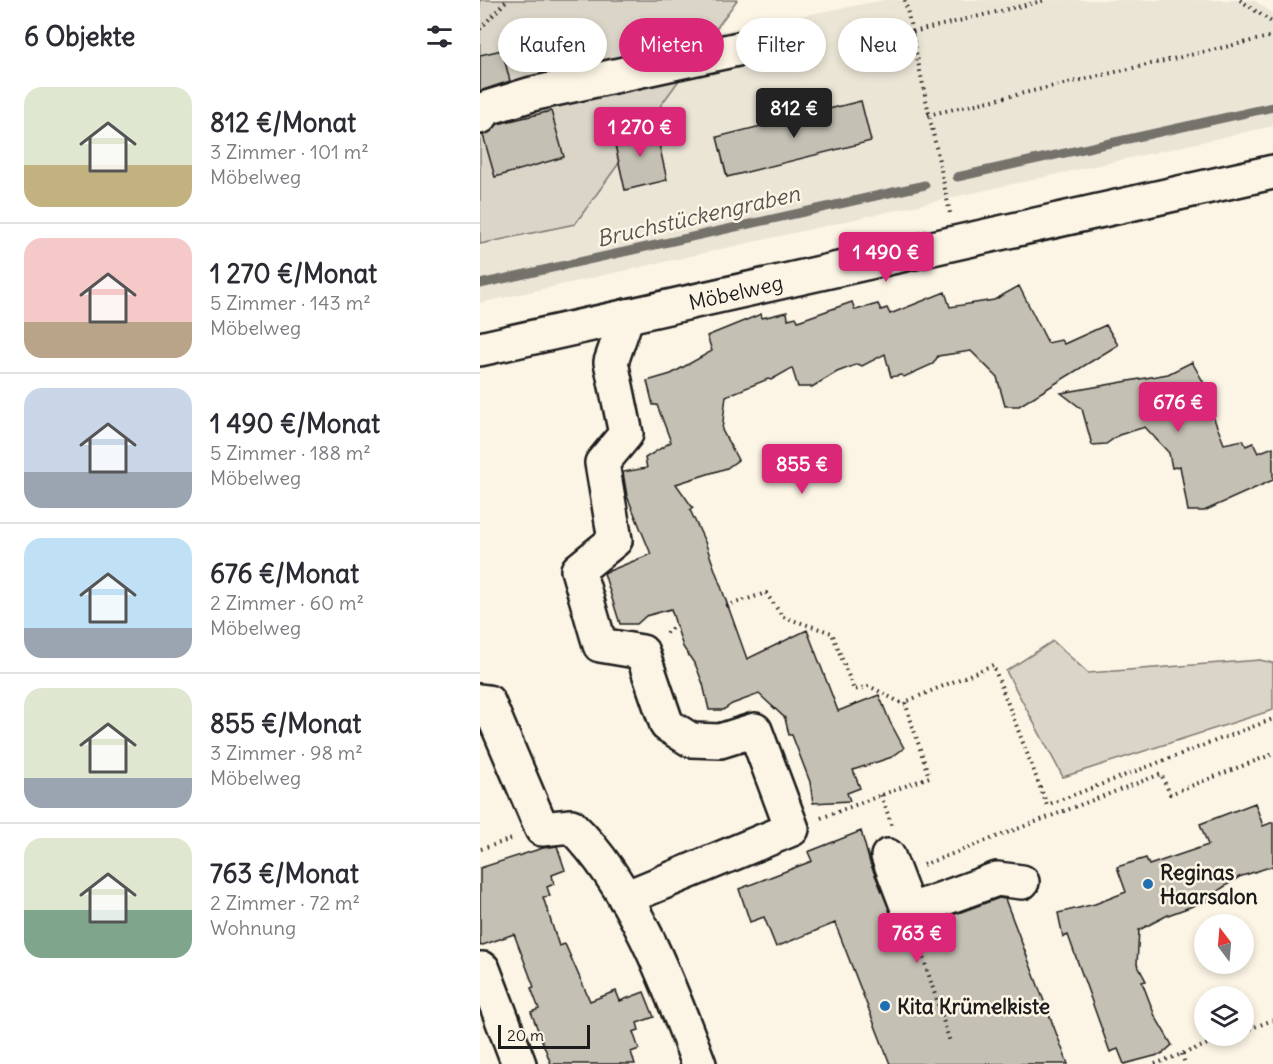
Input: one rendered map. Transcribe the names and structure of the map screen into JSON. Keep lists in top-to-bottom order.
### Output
{
  "streets": {
    "street": ["Möbelweg"]
  },
  "water": ["Bruchstückengraben"],
  "places": ["Reginas Haarsalon", "Kita Krümelkiste"],
  "scale_bar": "20 m",
  "north": "top",
  "page": {
    "heading": "6 Objekte",
    "chip": [
      "Kaufen",
      "Mieten",
      "Filter",
      "Neu"
    ],
    "list": [
      {
        "name": "812 €/Monat",
        "note": "3 Zimmer · 101 m² · Möbelweg"
      },
      {
        "name": "1 270 €/Monat",
        "note": "5 Zimmer · 143 m² · Möbelweg"
      },
      {
        "name": "1 490 €/Monat",
        "note": "5 Zimmer · 188 m² · Möbelweg"
      },
      {
        "name": "676 €/Monat",
        "note": "2 Zimmer · 60 m² · Möbelweg"
      },
      {
        "name": "855 €/Monat",
        "note": "3 Zimmer · 98 m² · Möbelweg"
      },
      {
        "name": "763 €/Monat",
        "note": "2 Zimmer · 72 m² · Wohnung"
      }
    ],
    "price": [
      "812 €",
      "1 270 €",
      "1 490 €",
      "676 €",
      "855 €",
      "763 €"
    ],
    "scale": "20 m"
  }
}
